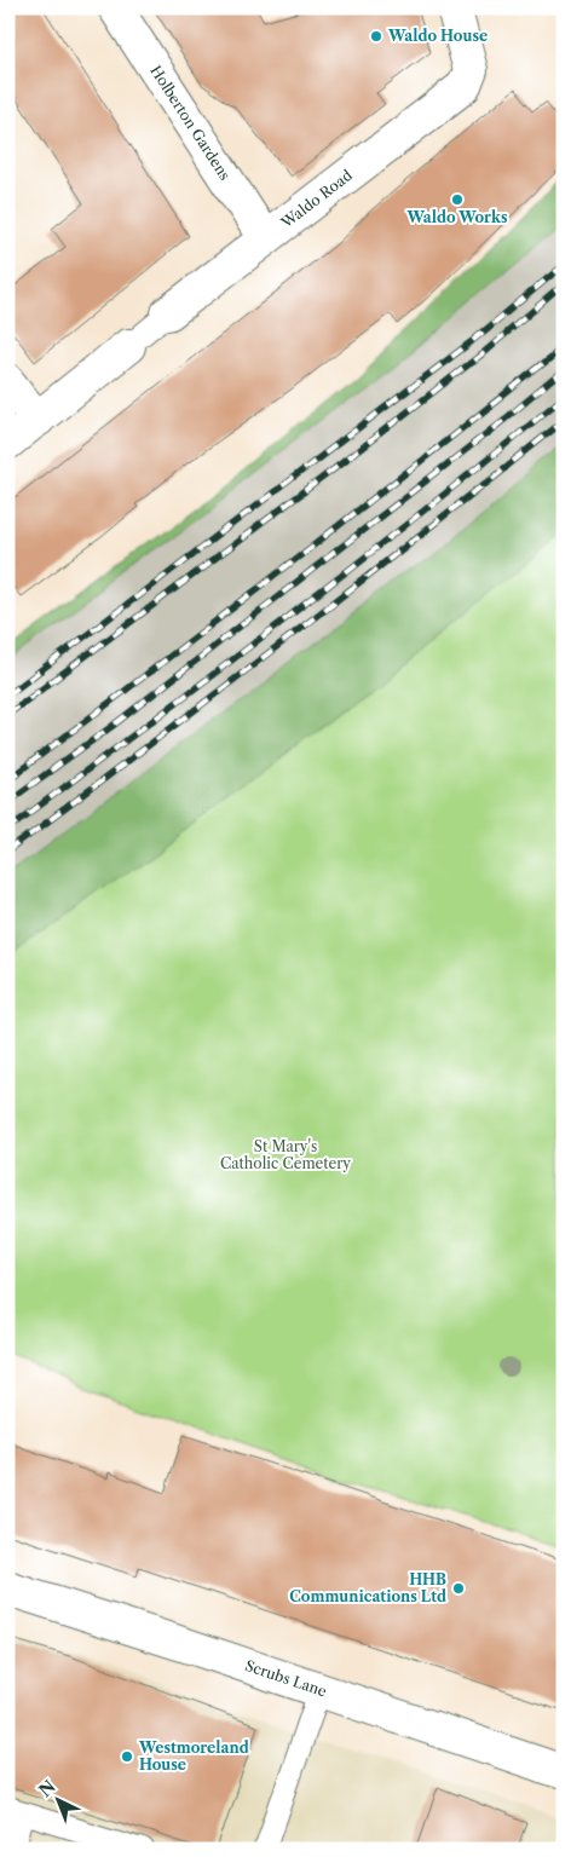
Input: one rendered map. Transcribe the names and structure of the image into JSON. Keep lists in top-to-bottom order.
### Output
{
  "streets": {
    "street": ["Holberton Gardens", "Waldo Road", "Scrubs Lane"]
  },
  "crossings": [
    ["Holberton Gardens", "Waldo Road"]
  ],
  "parks": ["St Mary's Catholic Cemetery"],
  "places": [
    "Waldo House",
    "Waldo Works",
    "HHB Communications Ltd",
    "Westmoreland House"
  ],
  "north": "top left"
}
